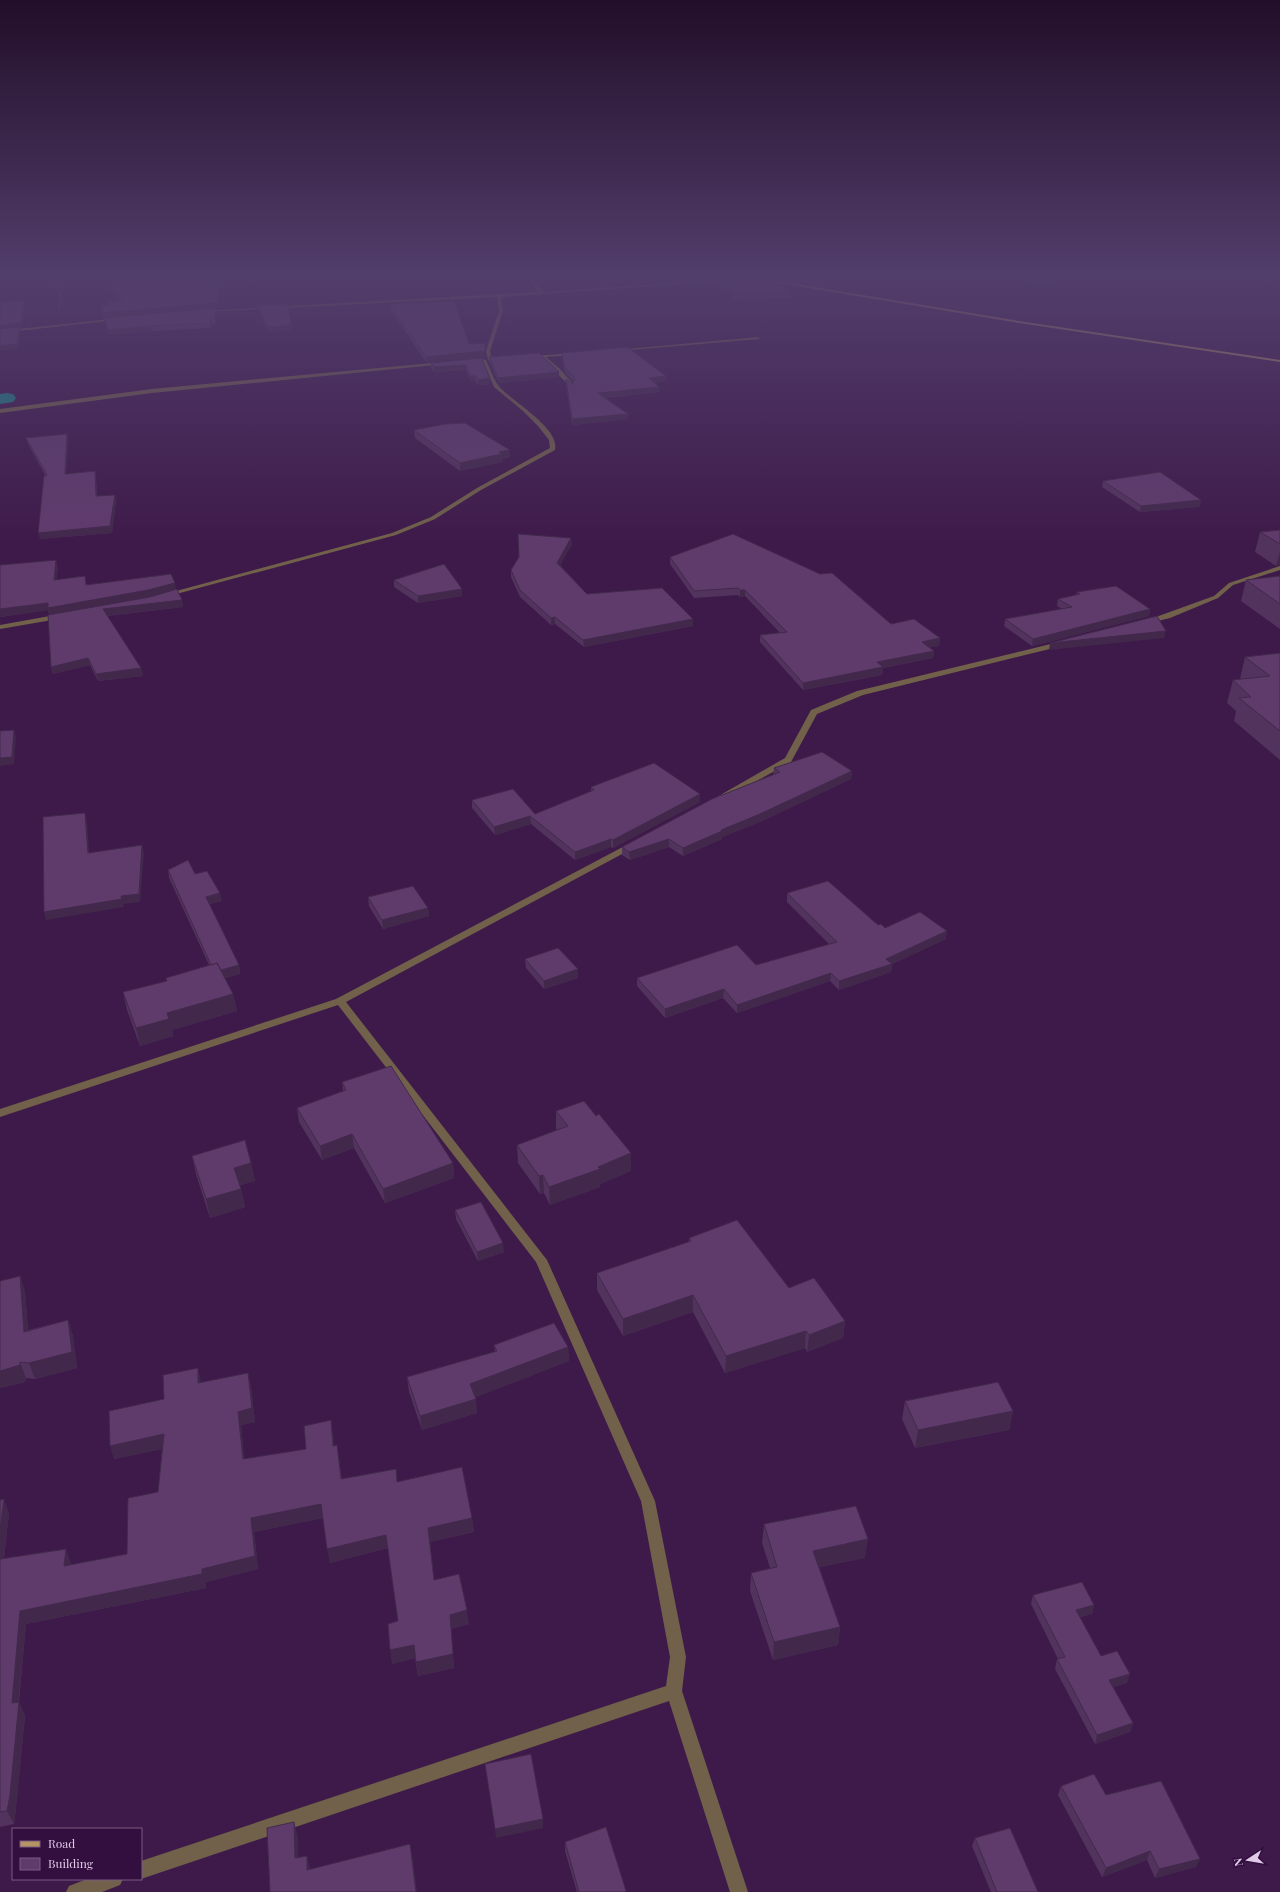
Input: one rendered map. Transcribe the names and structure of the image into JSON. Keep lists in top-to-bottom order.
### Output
{
  "legend": ["Road", "Building"],
  "north": "left"
}
